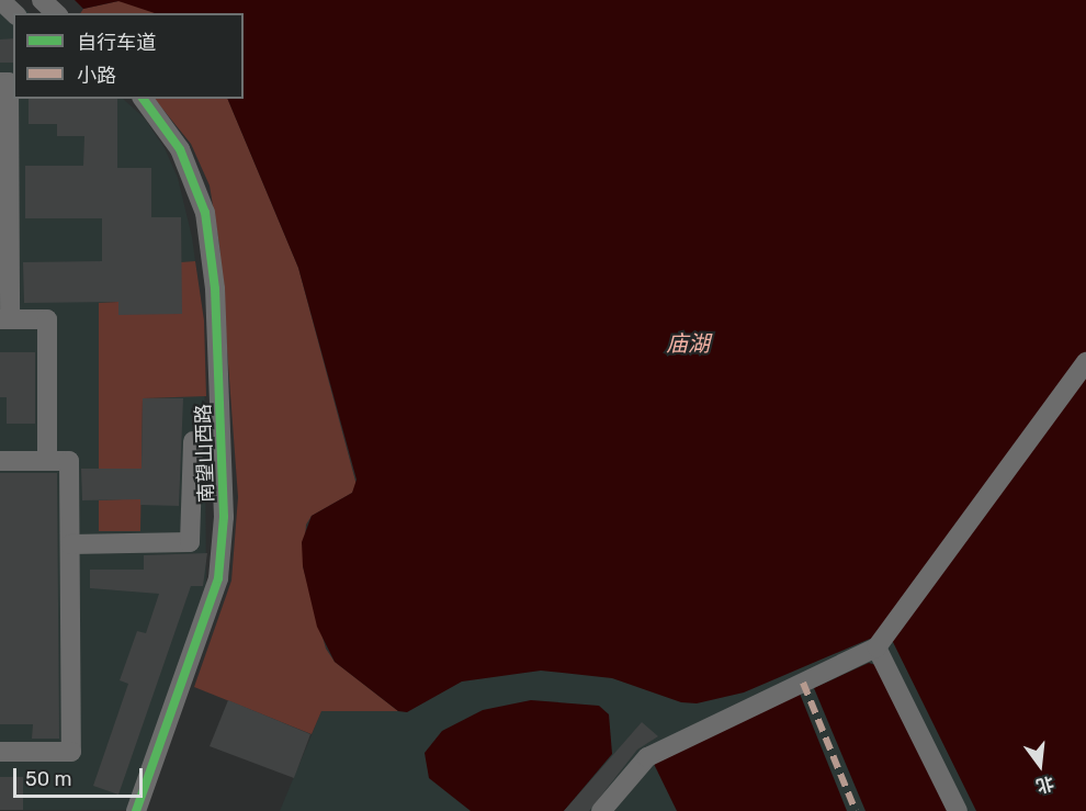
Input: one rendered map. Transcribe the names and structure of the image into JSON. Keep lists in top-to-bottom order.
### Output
{
  "streets": {
    "street": ["南望山西路"]
  },
  "water": ["庙湖"],
  "legend": ["自行车道", "小路"],
  "scale_bar": "50 m",
  "north": "bottom"
}
